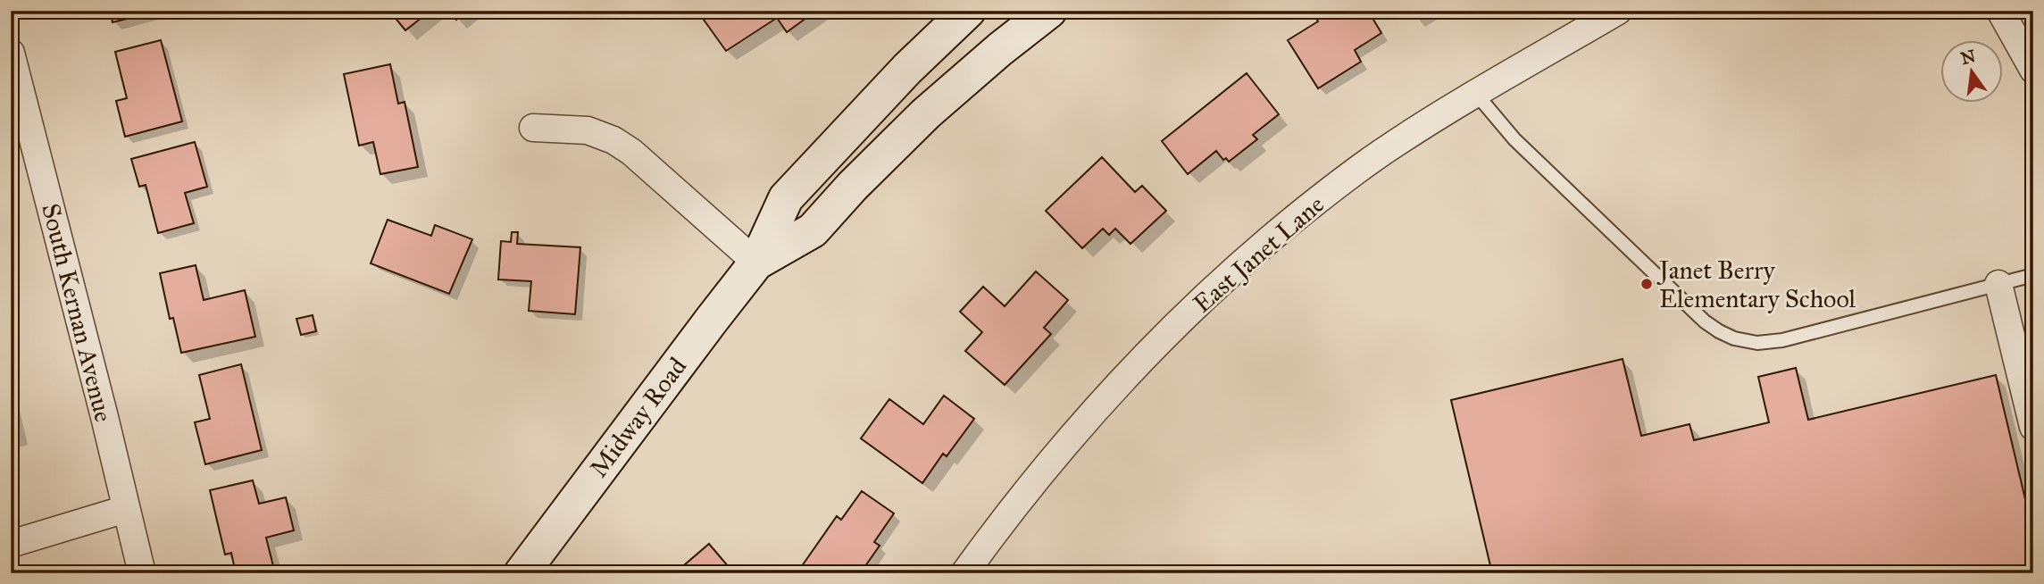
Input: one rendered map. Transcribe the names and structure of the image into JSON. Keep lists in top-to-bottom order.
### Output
{
  "streets": {
    "main road": ["Midway Road"],
    "street": ["East Janet Lane", "South Kernan Avenue"]
  },
  "places": ["Janet Berry Elementary School"],
  "north": "top"
}
